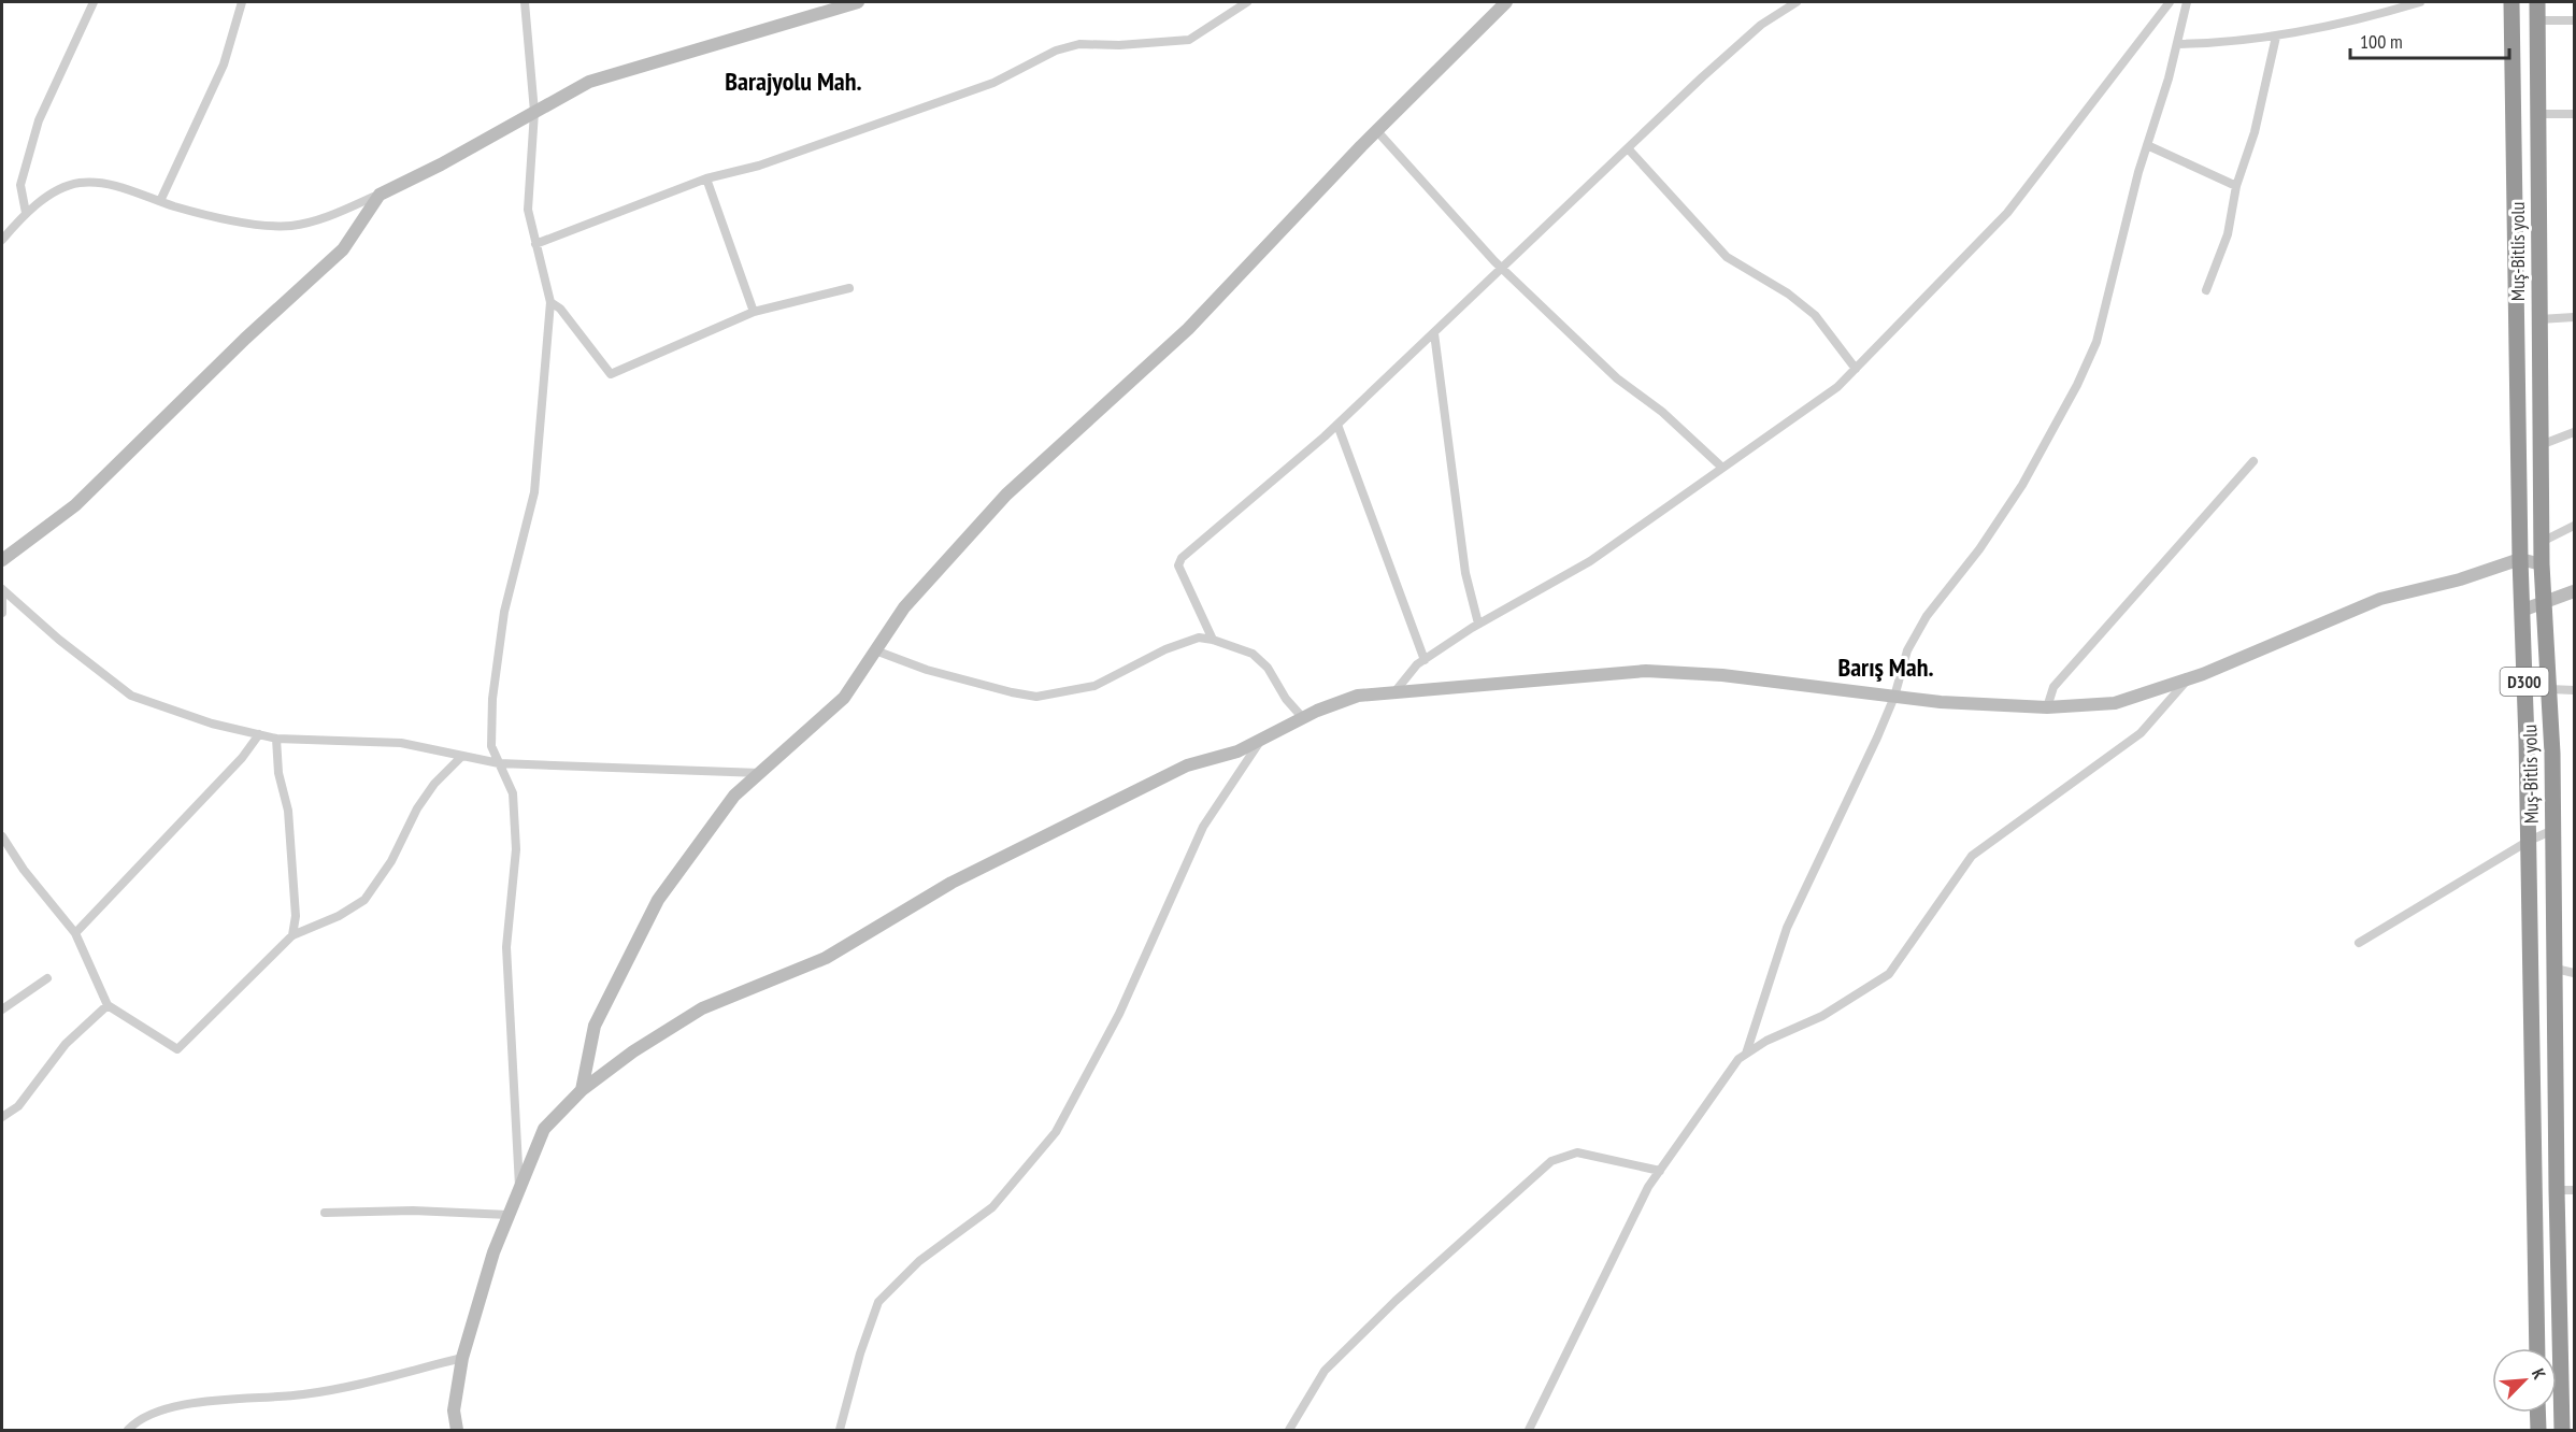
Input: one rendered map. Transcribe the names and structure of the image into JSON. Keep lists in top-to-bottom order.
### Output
{
  "streets": {
    "highway": ["Muş-Bitlis yolu", "D300"]
  },
  "districts": ["Barajyolu Mah.", "Barış Mah."],
  "scale_bar": "100 m",
  "north": "top right"
}
